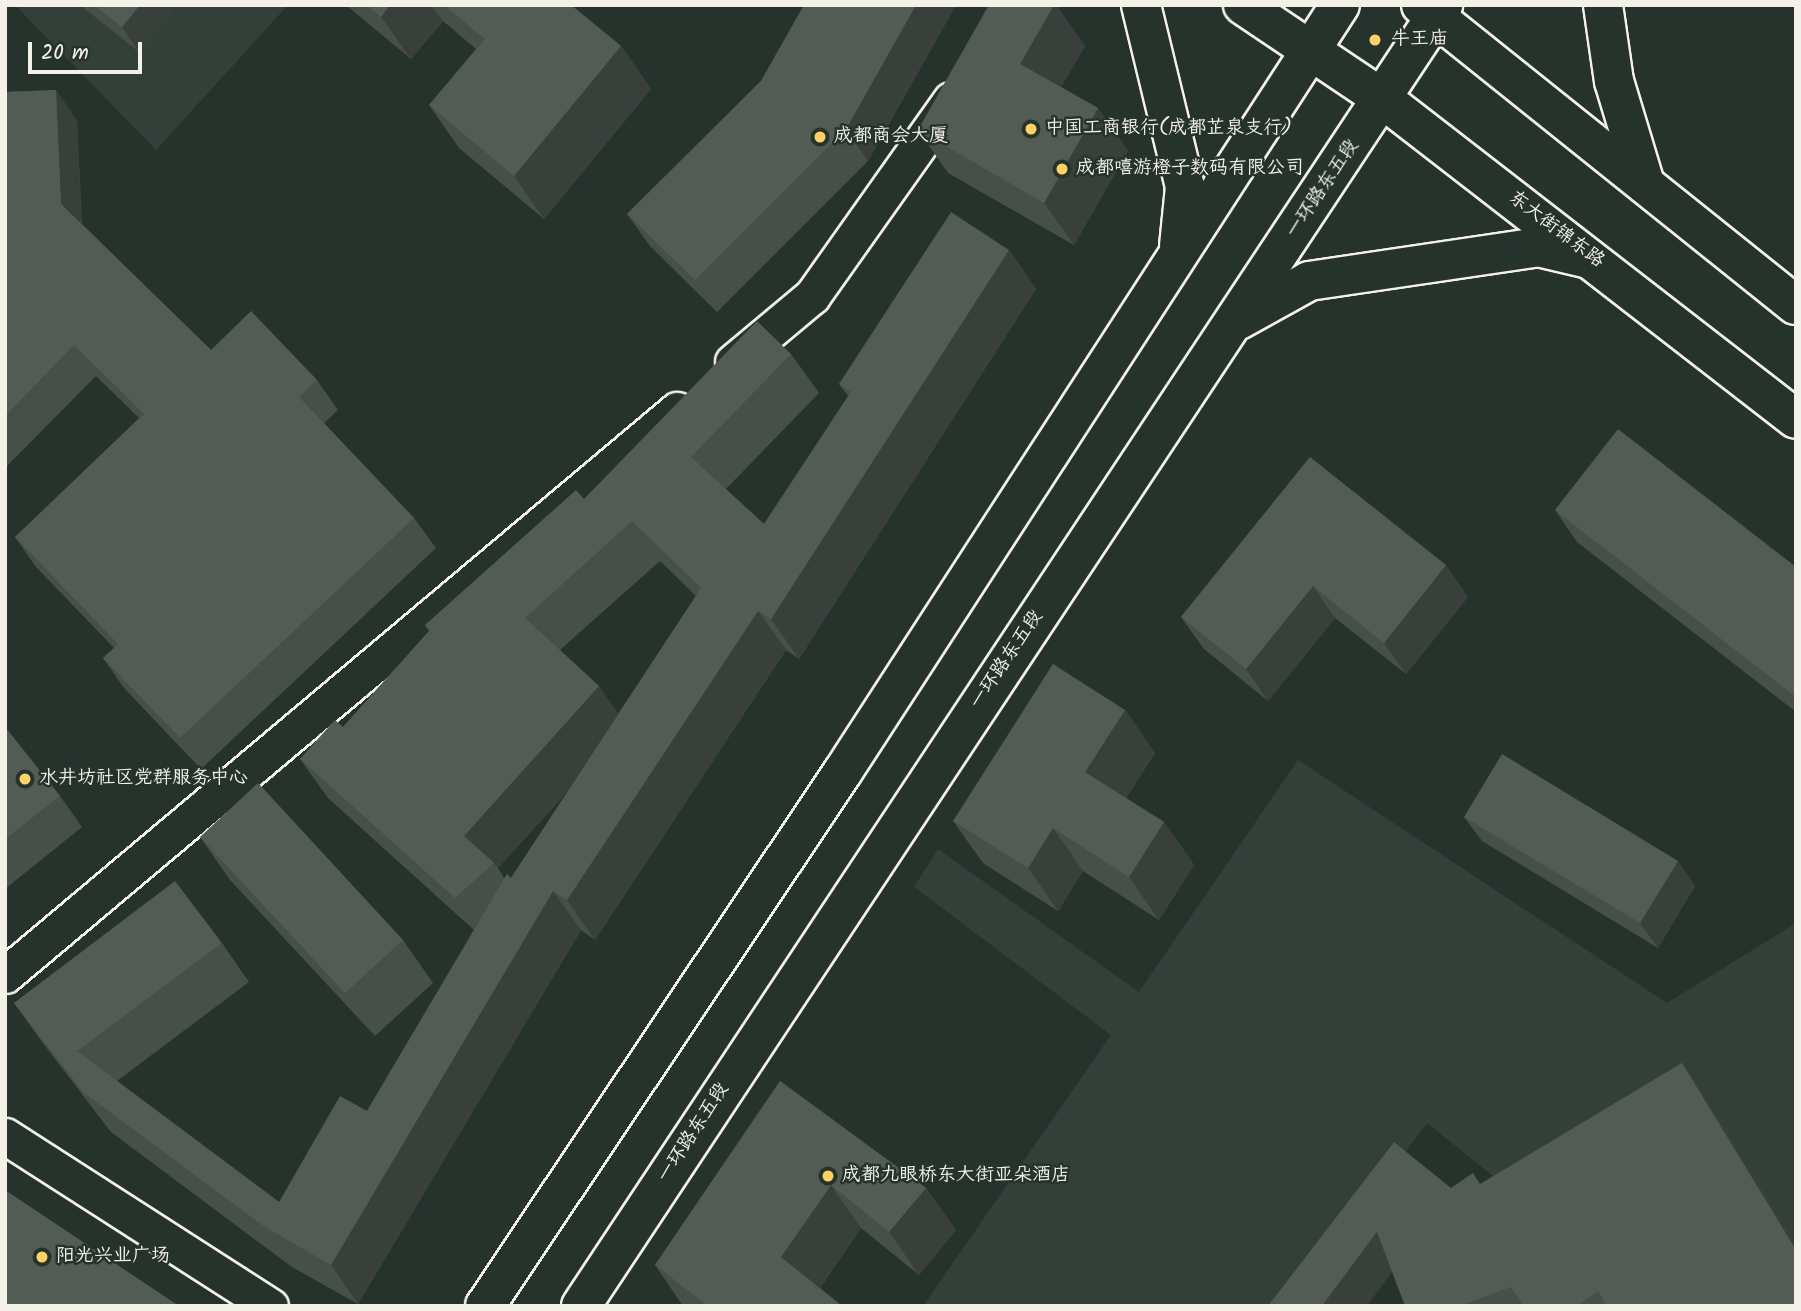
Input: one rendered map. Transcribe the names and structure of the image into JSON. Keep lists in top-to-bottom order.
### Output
{
  "streets": {
    "main road": ["一环路东五段", "东大街锦东路"]
  },
  "crossings": [
    ["一环路东五段", "东大街锦东路"]
  ],
  "places": [
    "牛王庙",
    "中国工商银行(成都芷泉支行)",
    "成都商会大厦",
    "成都嘻游橙子数码有限公司",
    "水井坊社区党群服务中心",
    "成都九眼桥东大街亚朵酒店",
    "阳光兴业广场"
  ],
  "scale_bar": "20 m"
}
